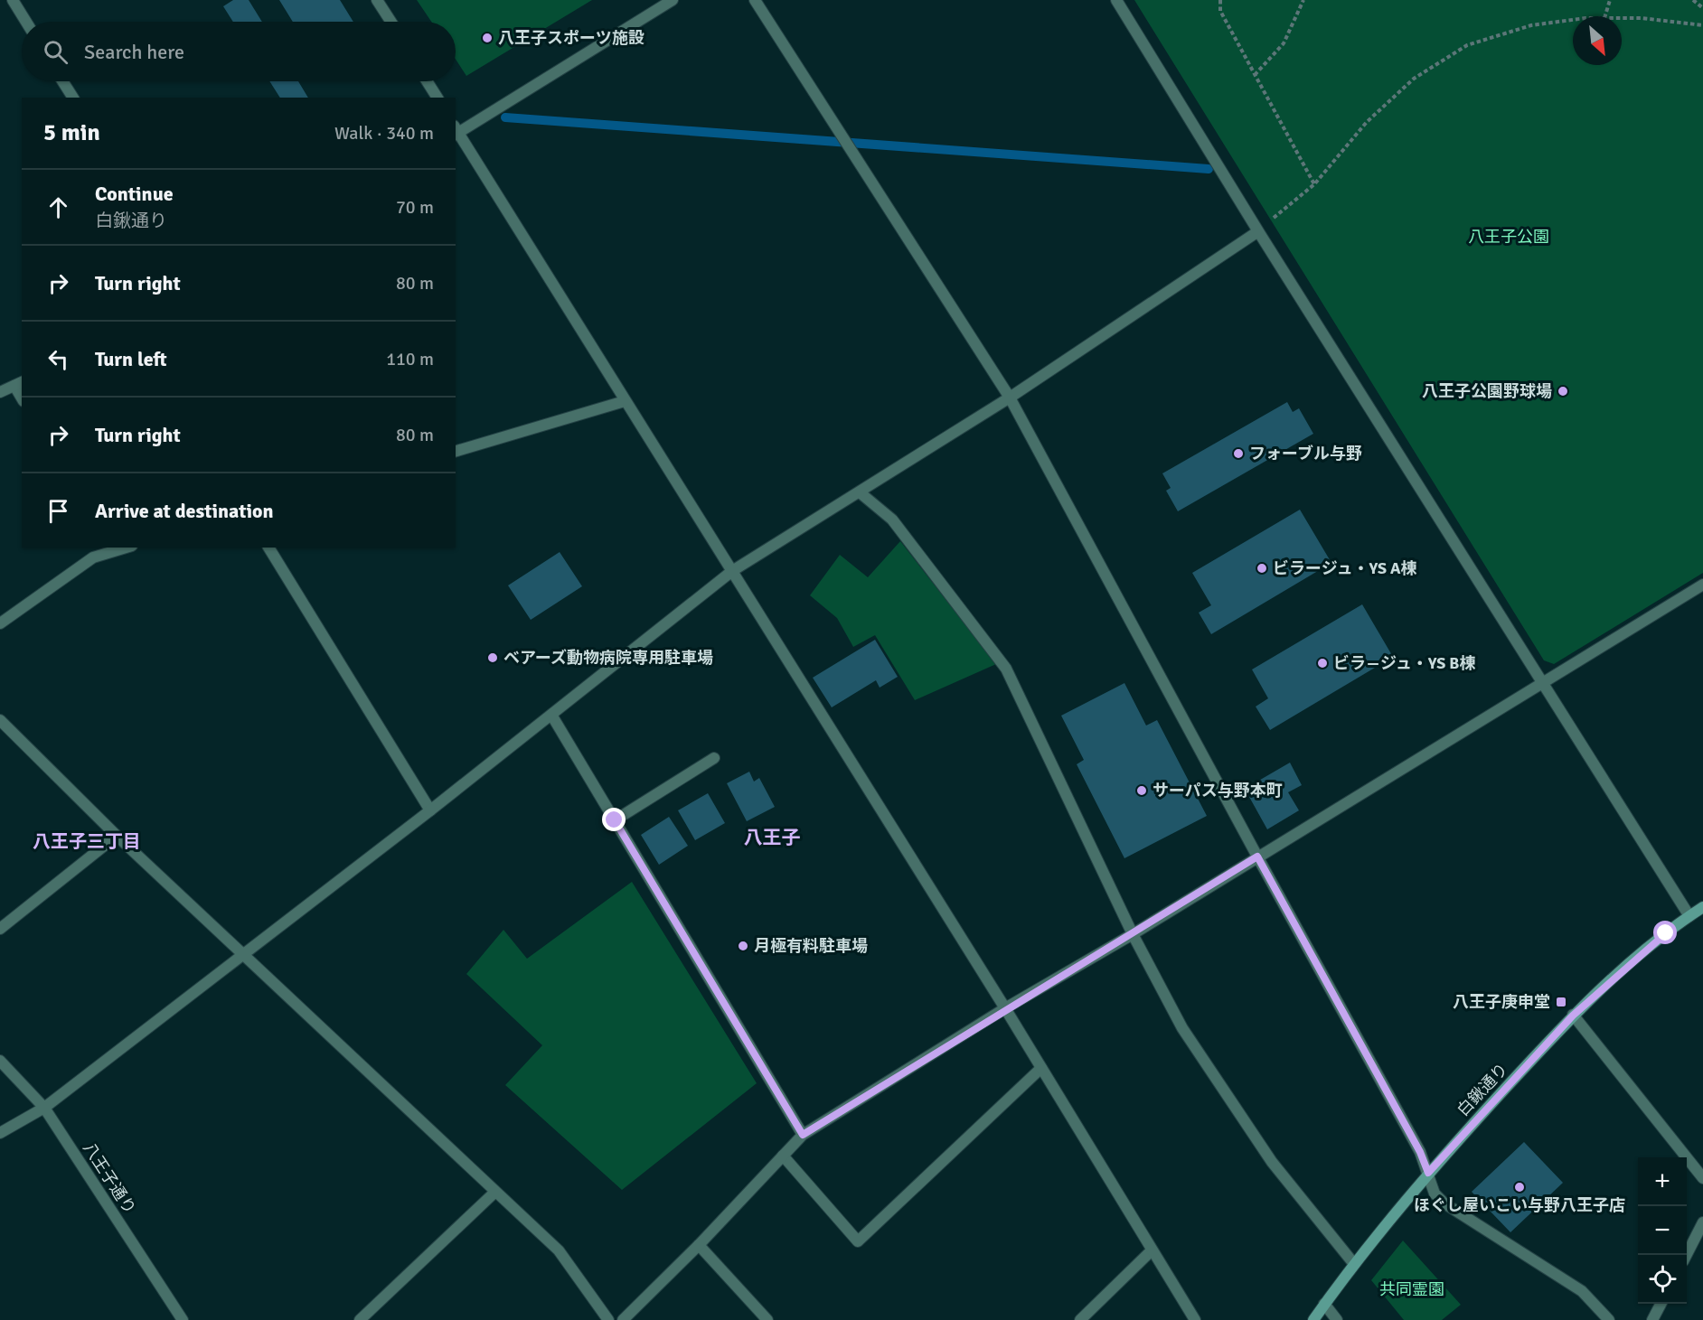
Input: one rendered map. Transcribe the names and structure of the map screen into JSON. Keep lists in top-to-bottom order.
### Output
{
  "streets": {
    "street": ["白鍬通り", "八王子通り"]
  },
  "districts": ["八王子", "八王子三丁目"],
  "parks": ["八王子公園", "共同霊園"],
  "places": {
    "other": [
      "八王子スポーツ施設",
      "八王子公園野球場",
      "フォーブル与野",
      "ビラージュ・YS A棟",
      "ベアーズ動物病院専用駐車場",
      "ビラ―ジュ・YS B棟",
      "サーパス与野本町",
      "月極有料駐車場",
      "ほぐし屋いこい与野八王子店"
    ],
    "transit": ["八王子庚申堂"]
  },
  "north": "bottom right",
  "page": {
    "search": "Search here",
    "heading": ["5 min", "Walk · 340 m"],
    "list": [
      ["Continue", "白鍬通り", "70 m"],
      ["Turn right", "80 m"],
      ["Turn left", "110 m"],
      ["Turn right", "80 m"],
      "Arrive at destination"
    ],
    "map_buttons": ["+", "−"]
  }
}
